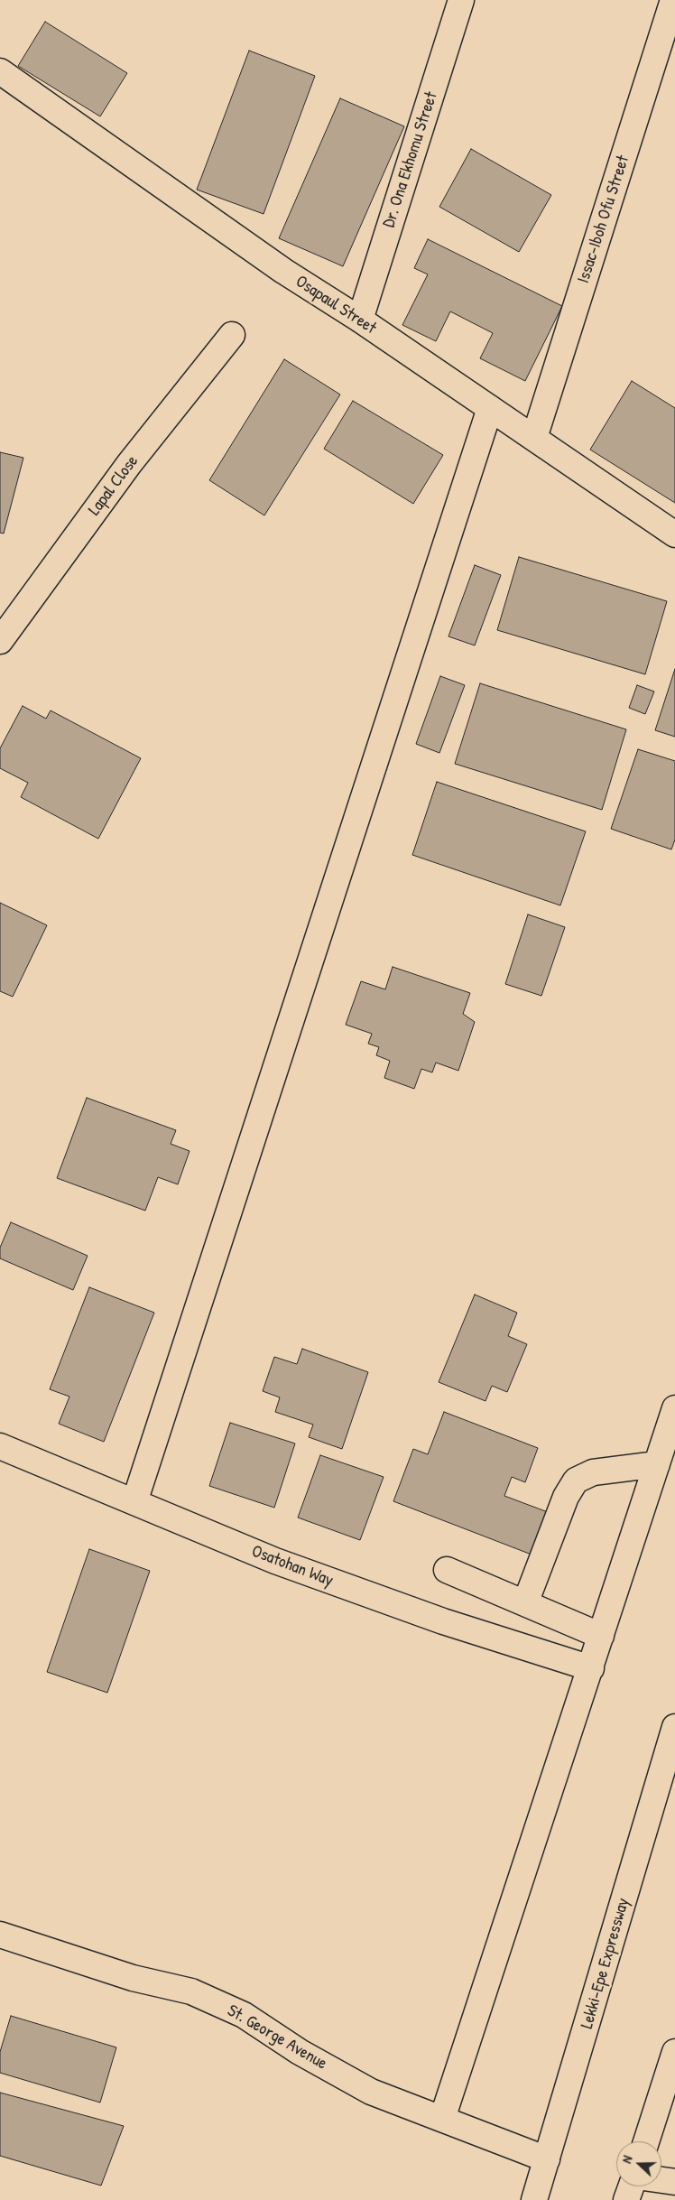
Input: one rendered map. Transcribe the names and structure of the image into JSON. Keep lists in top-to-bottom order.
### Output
{
  "streets": {
    "main road": [
      "Dr. Ona Ekhomu Street",
      "Issac-Iboh Ofu Street",
      "Osapaul Street",
      "Lapal Close",
      "Osatohan Way",
      "Lekki-Epe Expressway",
      "St. George Avenue"
    ]
  },
  "crossings": [
    ["Dr. Ona Ekhomu Street", "Osapaul Street"],
    ["Issac-Iboh Ofu Street", "Osapaul Street"],
    ["Lekki-Epe Expressway", "St. George Avenue"]
  ],
  "north": "left"
}
